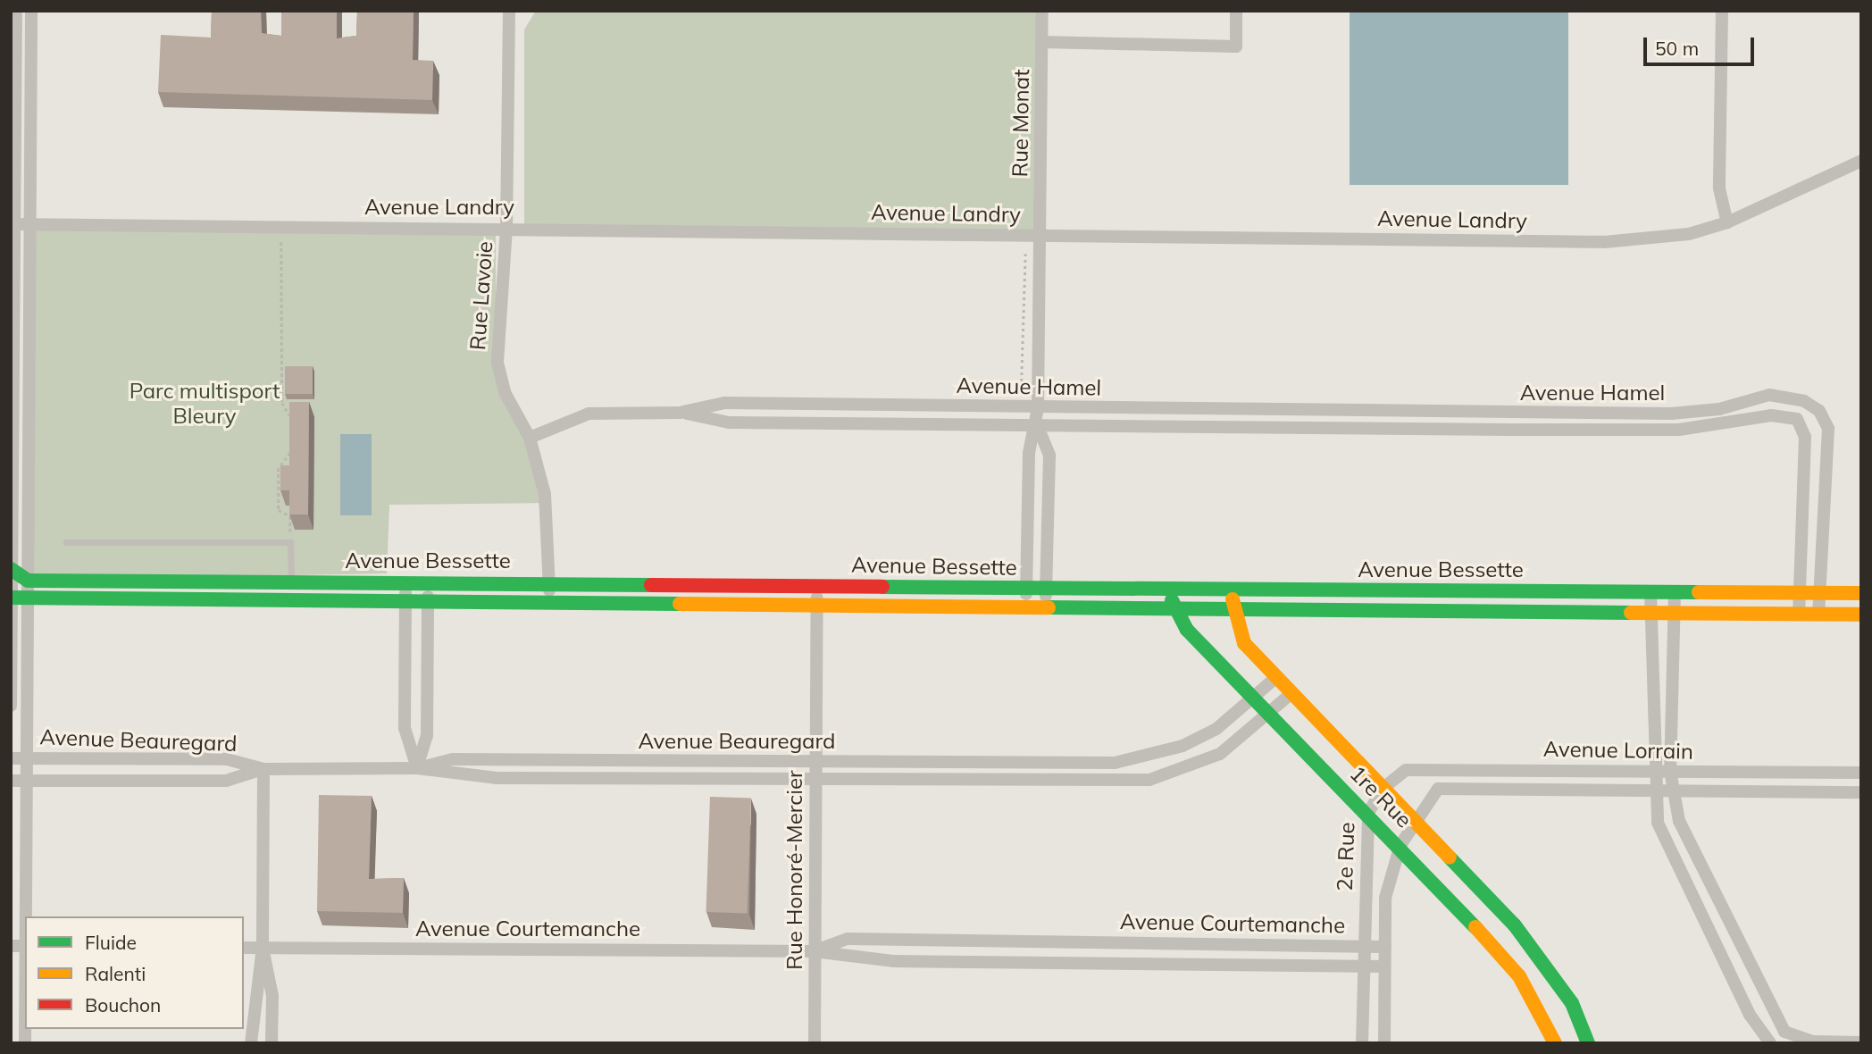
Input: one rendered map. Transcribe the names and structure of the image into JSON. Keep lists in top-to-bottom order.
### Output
{
  "streets": {
    "street": [
      "Rue Monat",
      "Avenue Landry",
      "Rue Lavoie",
      "Avenue Hamel",
      "Avenue Bessette",
      "Avenue Beauregard",
      "Avenue Lorrain",
      "1re Rue",
      "2e Rue",
      "Rue Honoré-Mercier",
      "Avenue Courtemanche"
    ]
  },
  "crossings": [
    ["Rue Monat", "Avenue Landry"],
    ["Rue Monat", "Avenue Hamel"],
    ["Rue Monat", "Avenue Bessette"],
    ["Avenue Landry", "Rue Lavoie"],
    ["Rue Lavoie", "Avenue Hamel"],
    ["Rue Lavoie", "Avenue Bessette"],
    ["Avenue Bessette", "1re Rue"],
    ["Avenue Bessette", "Rue Honoré-Mercier"],
    ["Avenue Beauregard", "1re Rue"],
    ["Avenue Beauregard", "Rue Honoré-Mercier"],
    ["Avenue Lorrain", "1re Rue"],
    ["Avenue Lorrain", "2e Rue"],
    ["1re Rue", "2e Rue"],
    ["2e Rue", "Avenue Courtemanche"],
    ["Rue Honoré-Mercier", "Avenue Courtemanche"]
  ],
  "parks": ["Parc multisport Bleury"],
  "legend": ["Fluide", "Ralenti", "Bouchon"],
  "scale_bar": "50 m"
}
